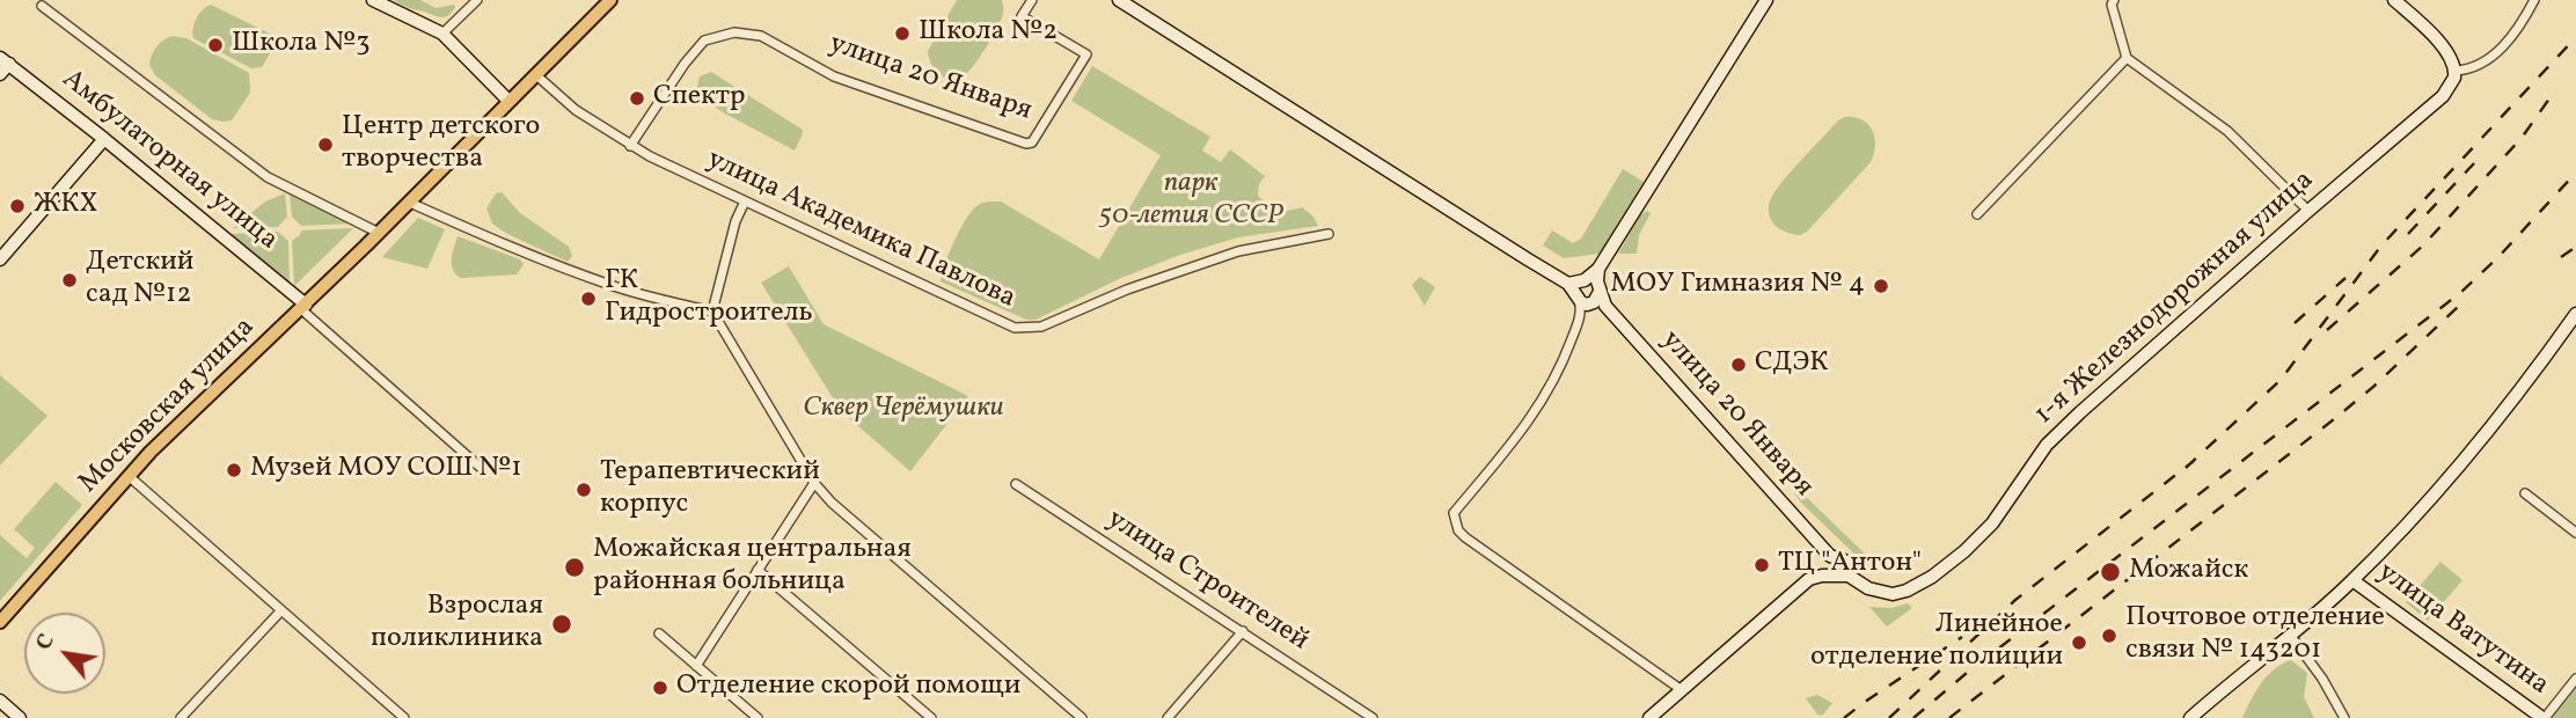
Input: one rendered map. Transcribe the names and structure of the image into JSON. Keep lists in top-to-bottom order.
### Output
{
  "streets": {
    "main road": [
      "улица 20 Января",
      "Амбулаторная улица",
      "1-я Железнодорожная улица",
      "Московская улица",
      "улица Ватутина"
    ],
    "street": ["улица Академика Павлова", "улица Строителей"]
  },
  "crossings": [
    ["улица 20 Января", "улица Академика Павлова"],
    ["улица 20 Января", "1-я Железнодорожная улица"],
    ["Амбулаторная улица", "Московская улица"],
    ["улица Академика Павлова", "Московская улица"]
  ],
  "parks": ["парк 50-летия СССР", "Сквер Черёмушки"],
  "places": [
    "Школа №2",
    "Школа №3",
    "Спектр",
    "Центр детского творчества",
    "ЖКХ",
    "Детский сад №12",
    "МОУ Гимназия № 4",
    "ГК Гидростроитель",
    "СДЭК",
    "Музей МОУ СОШ №1",
    "Терапевтический корпус",
    "ТЦ \"Антон\"",
    "Можайская центральная районная больница",
    "Можайск",
    "Взрослая поликлиника",
    "Почтовое отделение связи № 143201",
    "Линейное отделение полиции",
    "Отделение скорой помощи"
  ],
  "north": "top left"
}
